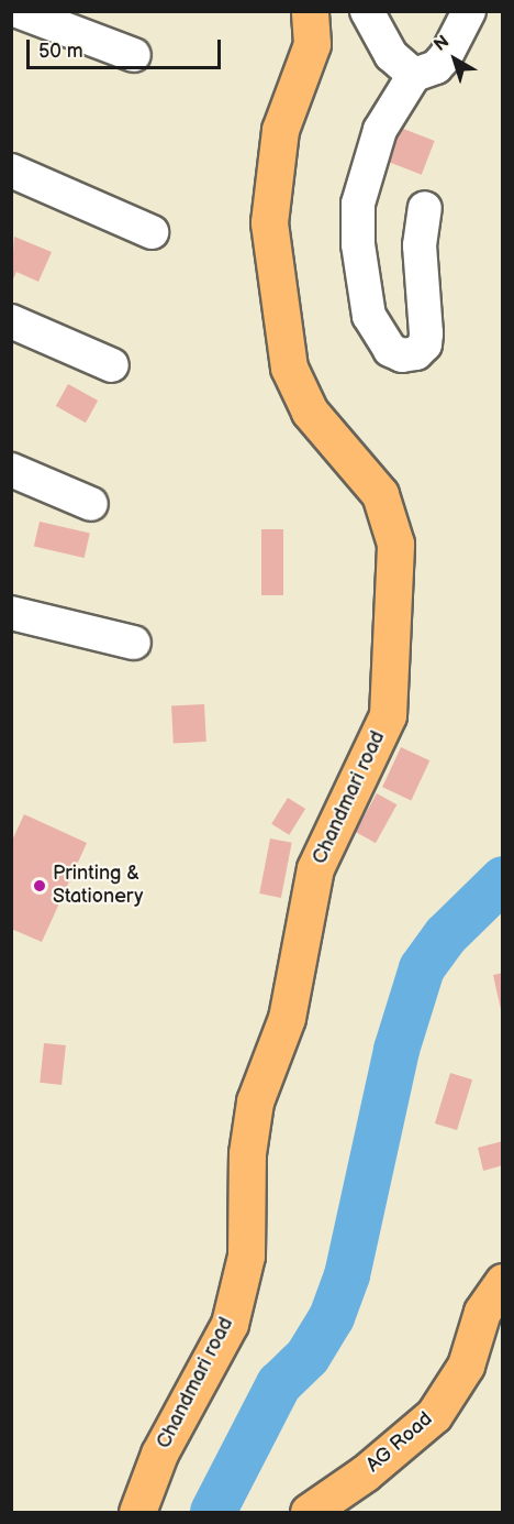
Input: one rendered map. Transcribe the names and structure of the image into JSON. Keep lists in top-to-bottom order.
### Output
{
  "streets": {
    "main road": ["Chandmari road", "AG Road"]
  },
  "places": ["Printing & Stationery"],
  "scale_bar": "50 m",
  "north": "top left"
}
